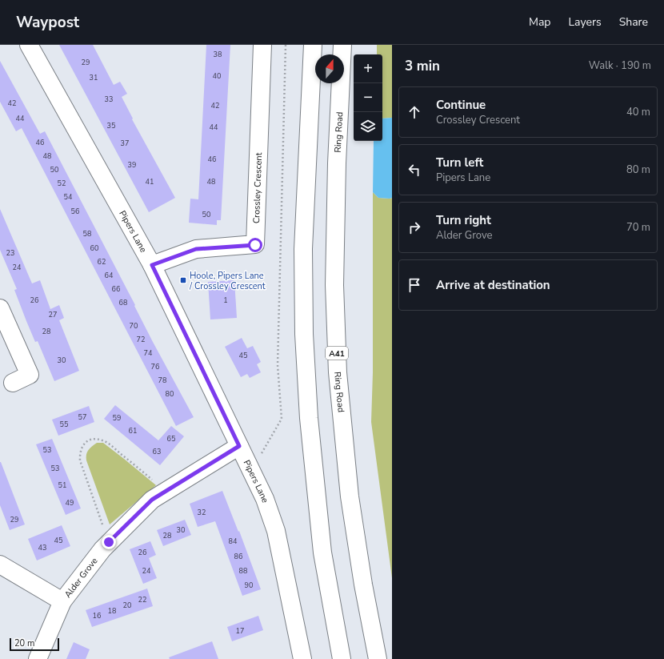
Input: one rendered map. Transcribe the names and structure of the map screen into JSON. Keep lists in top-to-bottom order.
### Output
{
  "streets": {
    "main road": [
      "Ring Road",
      "Crossley Crescent",
      "Pipers Lane",
      "A41",
      "Alder Grove"
    ]
  },
  "crossings": [
    ["Crossley Crescent", "Pipers Lane"],
    ["Pipers Lane", "Alder Grove"]
  ],
  "places": {
    "transit": ["Hoole, Pipers Lane / Crossley Crescent"]
  },
  "house_numbers": [
    "38",
    "29",
    "40",
    "31",
    "33",
    "42",
    "42",
    "44",
    "35",
    "44",
    "46",
    "37",
    "48",
    "46",
    "39",
    "50",
    "41",
    "48",
    "52",
    "54",
    "56",
    "50",
    "58",
    "60",
    "23",
    "62",
    "24",
    "64",
    "66",
    "26",
    "1",
    "68",
    "27",
    "70",
    "28",
    "72",
    "74",
    "45",
    "30",
    "76",
    "78",
    "80",
    "57",
    "59",
    "55",
    "61",
    "65",
    "53",
    "63",
    "53",
    "51",
    "49",
    "32",
    "29",
    "30",
    "28",
    "45",
    "84",
    "43",
    "26",
    "86",
    "24",
    "88",
    "90",
    "22",
    "20",
    "18",
    "16",
    "17"
  ],
  "scale_bar": "20 m",
  "north": "top",
  "page": {
    "header": "Waypost",
    "nav": ["Map", "Layers", "Share"],
    "heading": ["3 min", "Walk · 190 m"],
    "map_buttons": ["+", "−"],
    "list": [
      ["Continue", "Crossley Crescent", "40 m"],
      ["Turn left", "Pipers Lane", "80 m"],
      ["Turn right", "Alder Grove", "70 m"],
      "Arrive at destination"
    ],
    "scale": "20 m"
  }
}
